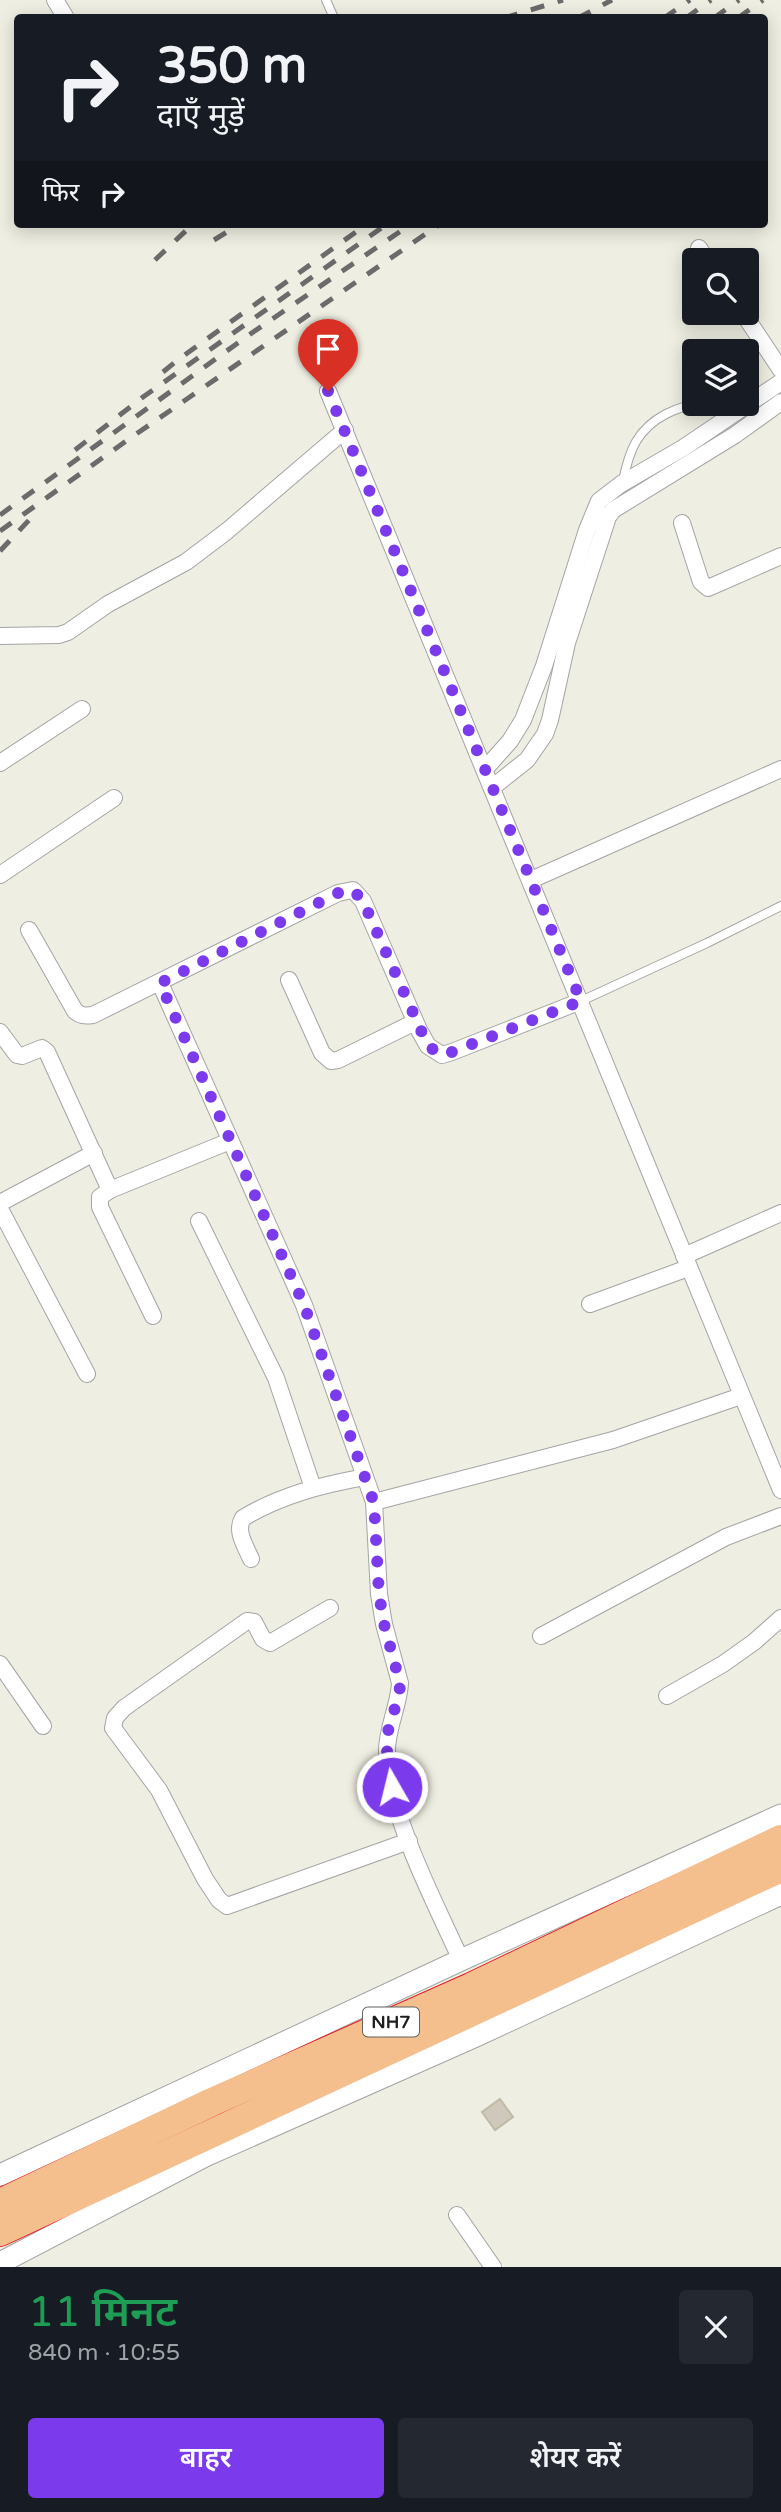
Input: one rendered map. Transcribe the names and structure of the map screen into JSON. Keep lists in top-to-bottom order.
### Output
{
  "streets": {
    "highway": ["NH7"]
  },
  "page": {
    "turn": ["350 m", "दाएँ मुड़ें"],
    "then": "फिर",
    "heading": ["11 मिनट", "840 m · 10:55"],
    "buttons": ["बाहर", "शेयर करें"]
  }
}
